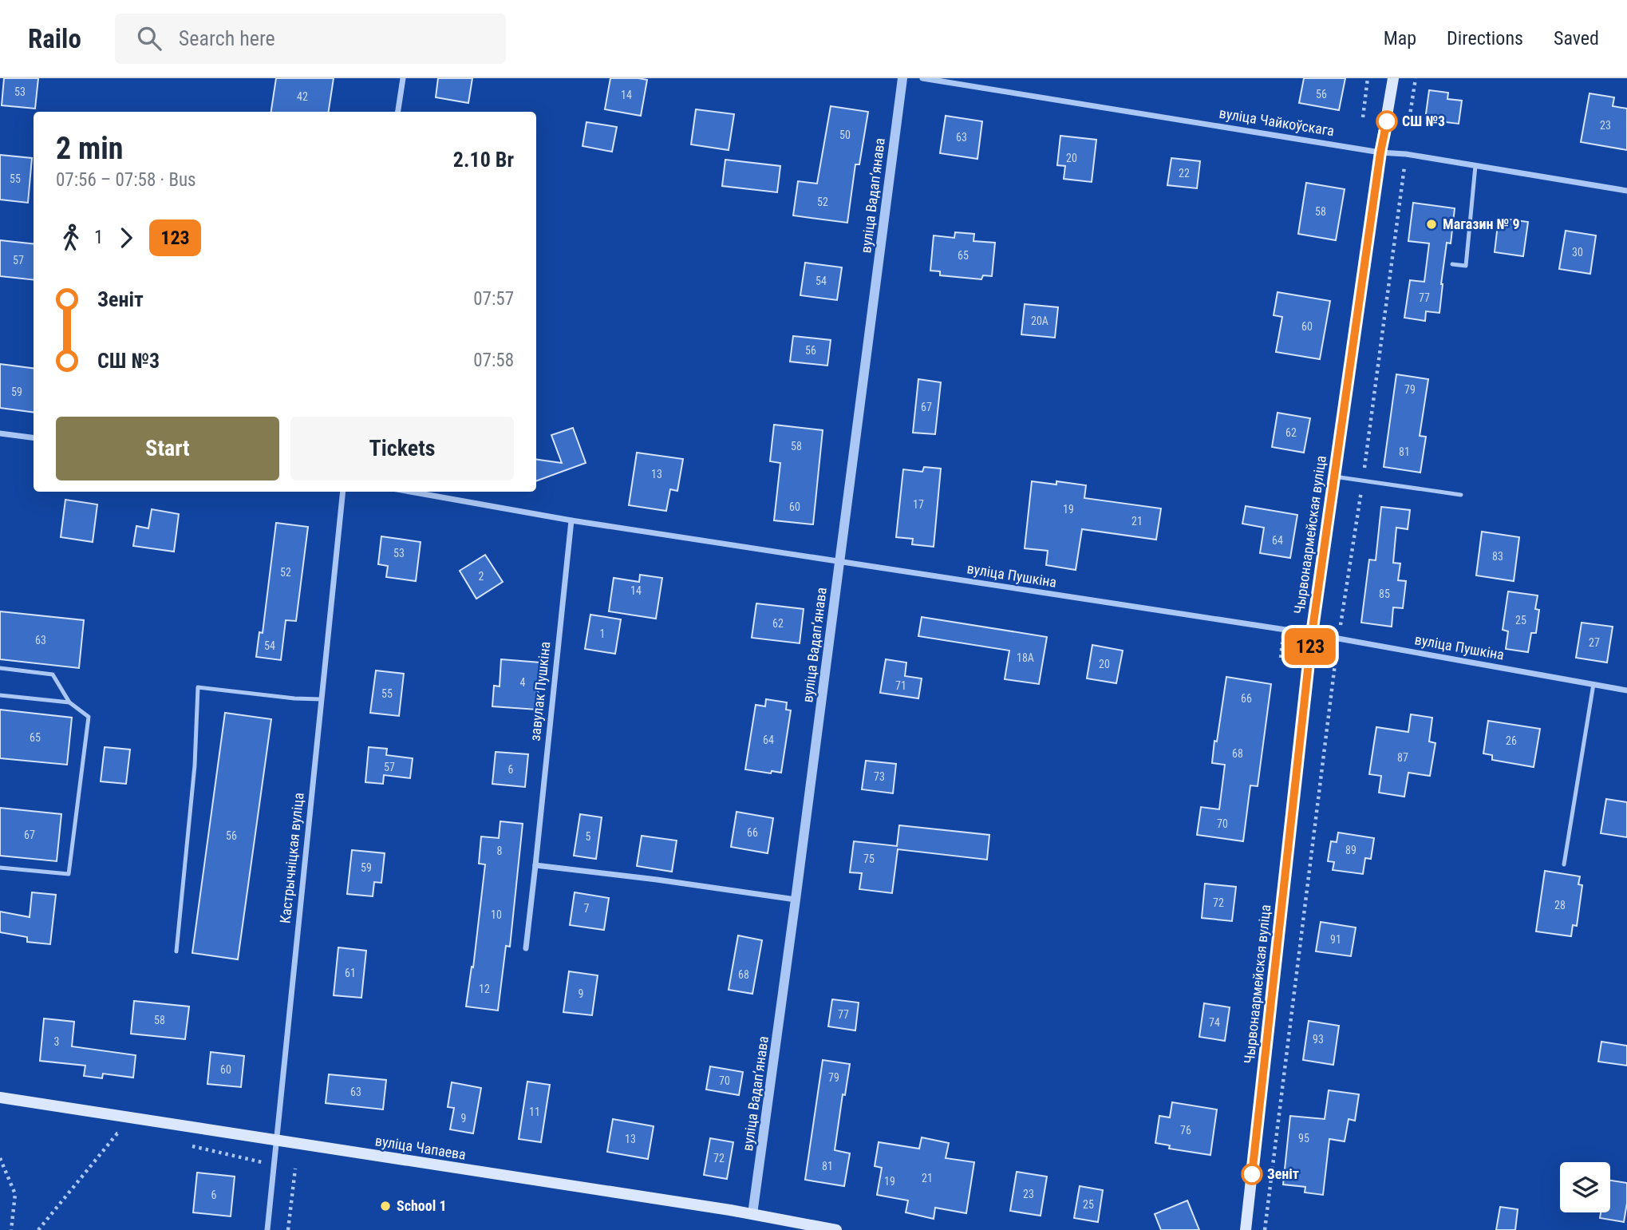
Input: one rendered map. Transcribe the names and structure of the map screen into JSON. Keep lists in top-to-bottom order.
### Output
{
  "streets": {
    "main road": ["Чырвонаармейская вуліца", "вуліца Чапаева"],
    "street": [
      "вуліца Чайкоўскага",
      "вуліца Вадапʼянава",
      "вуліца Пушкіна",
      "завулак Пушкіна",
      "Кастрычніцкая вуліца"
    ]
  },
  "crossings": [
    ["вуліца Чайкоўскага", "Чырвонаармейская вуліца"],
    ["вуліца Вадапʼянава", "вуліца Пушкіна"],
    ["вуліца Вадапʼянава", "вуліца Чапаева"],
    ["Чырвонаармейская вуліца", "вуліца Пушкіна"],
    ["вуліца Пушкіна", "завулак Пушкіна"],
    ["Кастрычніцкая вуліца", "вуліца Чапаева"]
  ],
  "places": [
    "СШ №3",
    "Магазин № 9",
    "Зеніт",
    "School 1"
  ],
  "lines": ["bus line 123"],
  "house_numbers": [
    "53",
    "56",
    "14",
    "42",
    "23",
    "50",
    "63",
    "20",
    "22",
    "55",
    "52",
    "58",
    "30",
    "65",
    "57",
    "54",
    "77",
    "20А",
    "60",
    "56",
    "79",
    "59",
    "67",
    "62",
    "58",
    "81",
    "13",
    "17",
    "60",
    "19",
    "21",
    "64",
    "53",
    "83",
    "52",
    "2",
    "14",
    "85",
    "25",
    "62",
    "1",
    "63",
    "27",
    "54",
    "18А",
    "20",
    "4",
    "71",
    "55",
    "66",
    "65",
    "64",
    "26",
    "68",
    "87",
    "57",
    "6",
    "73",
    "70",
    "66",
    "67",
    "56",
    "5",
    "89",
    "8",
    "75",
    "59",
    "72",
    "28",
    "7",
    "10",
    "91",
    "61",
    "68",
    "12",
    "9",
    "77",
    "58",
    "74",
    "93",
    "3",
    "60",
    "79",
    "70",
    "63",
    "11",
    "9",
    "76",
    "95",
    "13",
    "72",
    "81",
    "21",
    "19",
    "23",
    "6",
    "25"
  ],
  "page": {
    "header": "Railo",
    "search": "Search here",
    "nav": ["Map", "Directions", "Saved"],
    "on_map": "123",
    "heading": ["2 min", "07:56 – 07:58 · Bus", "2.10 Br"],
    "legs": ["1", "123"],
    "list": [
      {
        "name": "Зеніт",
        "value": "07:57"
      },
      {
        "name": "СШ №3",
        "value": "07:58"
      }
    ],
    "buttons": ["Start", "Tickets"]
  }
}
